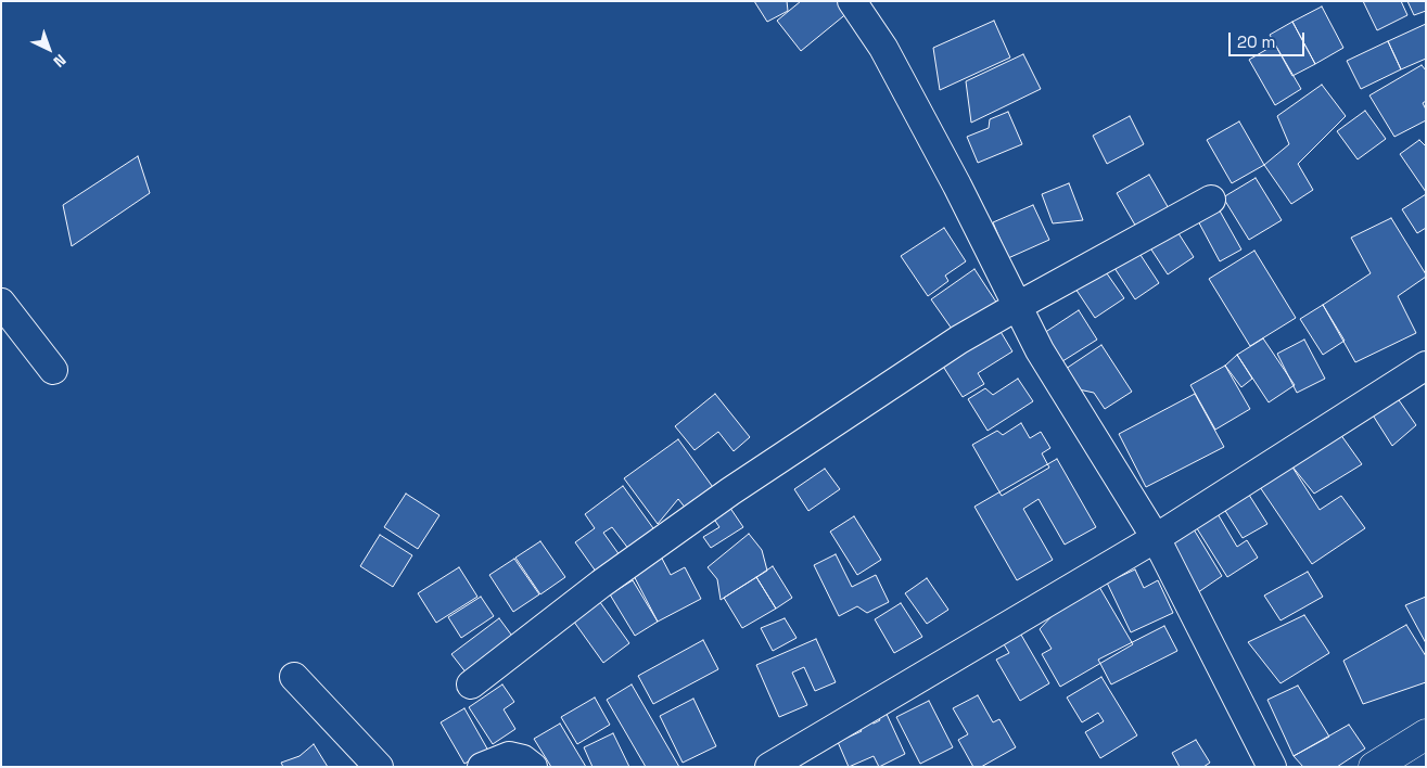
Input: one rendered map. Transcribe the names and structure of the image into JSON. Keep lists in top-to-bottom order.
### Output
{
  "scale_bar": "20 m",
  "north": "bottom right"
}
